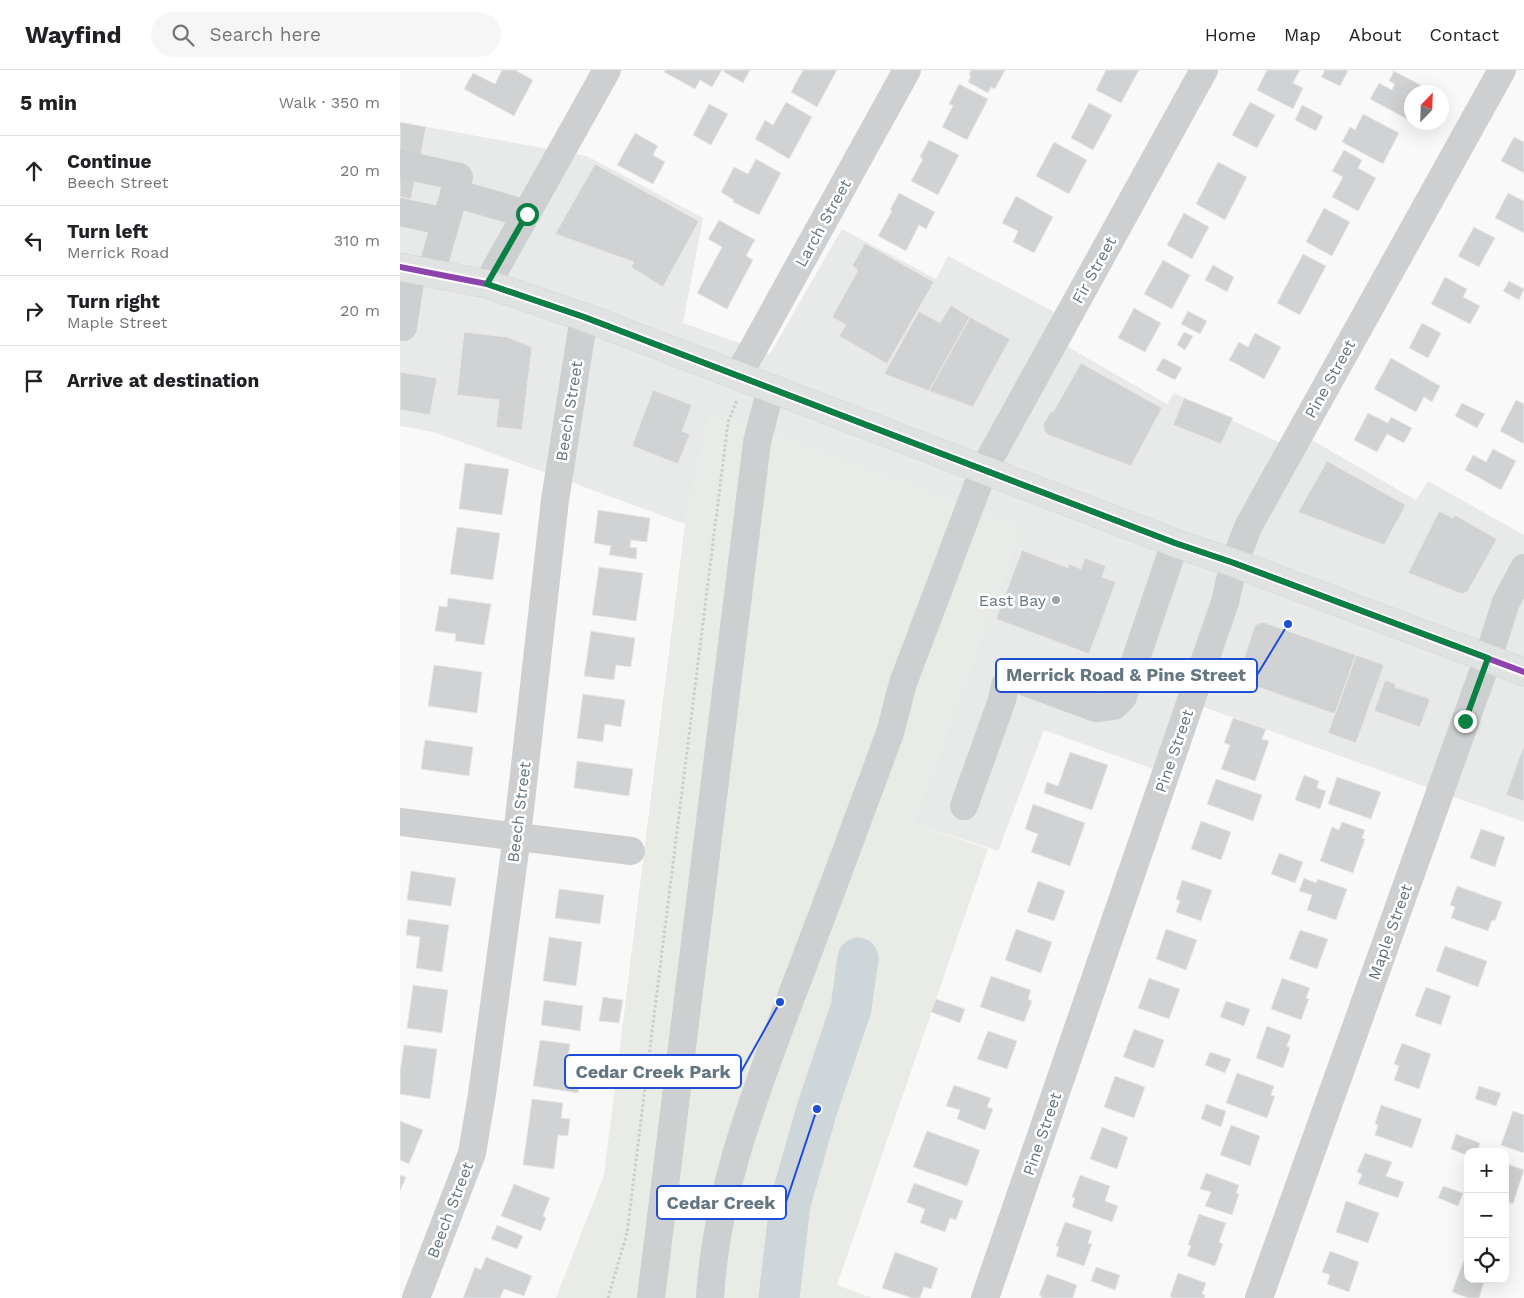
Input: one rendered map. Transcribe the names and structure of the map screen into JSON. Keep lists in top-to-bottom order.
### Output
{
  "streets": {
    "street": [
      "Larch Street",
      "Fir Street",
      "Pine Street",
      "Beech Street",
      "Maple Street"
    ]
  },
  "places": [
    "East Bay",
    "Merrick Road & Pine Street",
    "Cedar Creek Park",
    "Cedar Creek"
  ],
  "north": "top right",
  "page": {
    "header": "Wayfind",
    "search": "Search here",
    "nav": [
      "Home",
      "Map",
      "About",
      "Contact"
    ],
    "heading": ["5 min", "Walk · 350 m"],
    "list": [
      ["Continue", "Beech Street", "20 m"],
      ["Turn left", "Merrick Road", "310 m"],
      ["Turn right", "Maple Street", "20 m"],
      "Arrive at destination"
    ],
    "map_buttons": ["+", "−"]
  }
}
